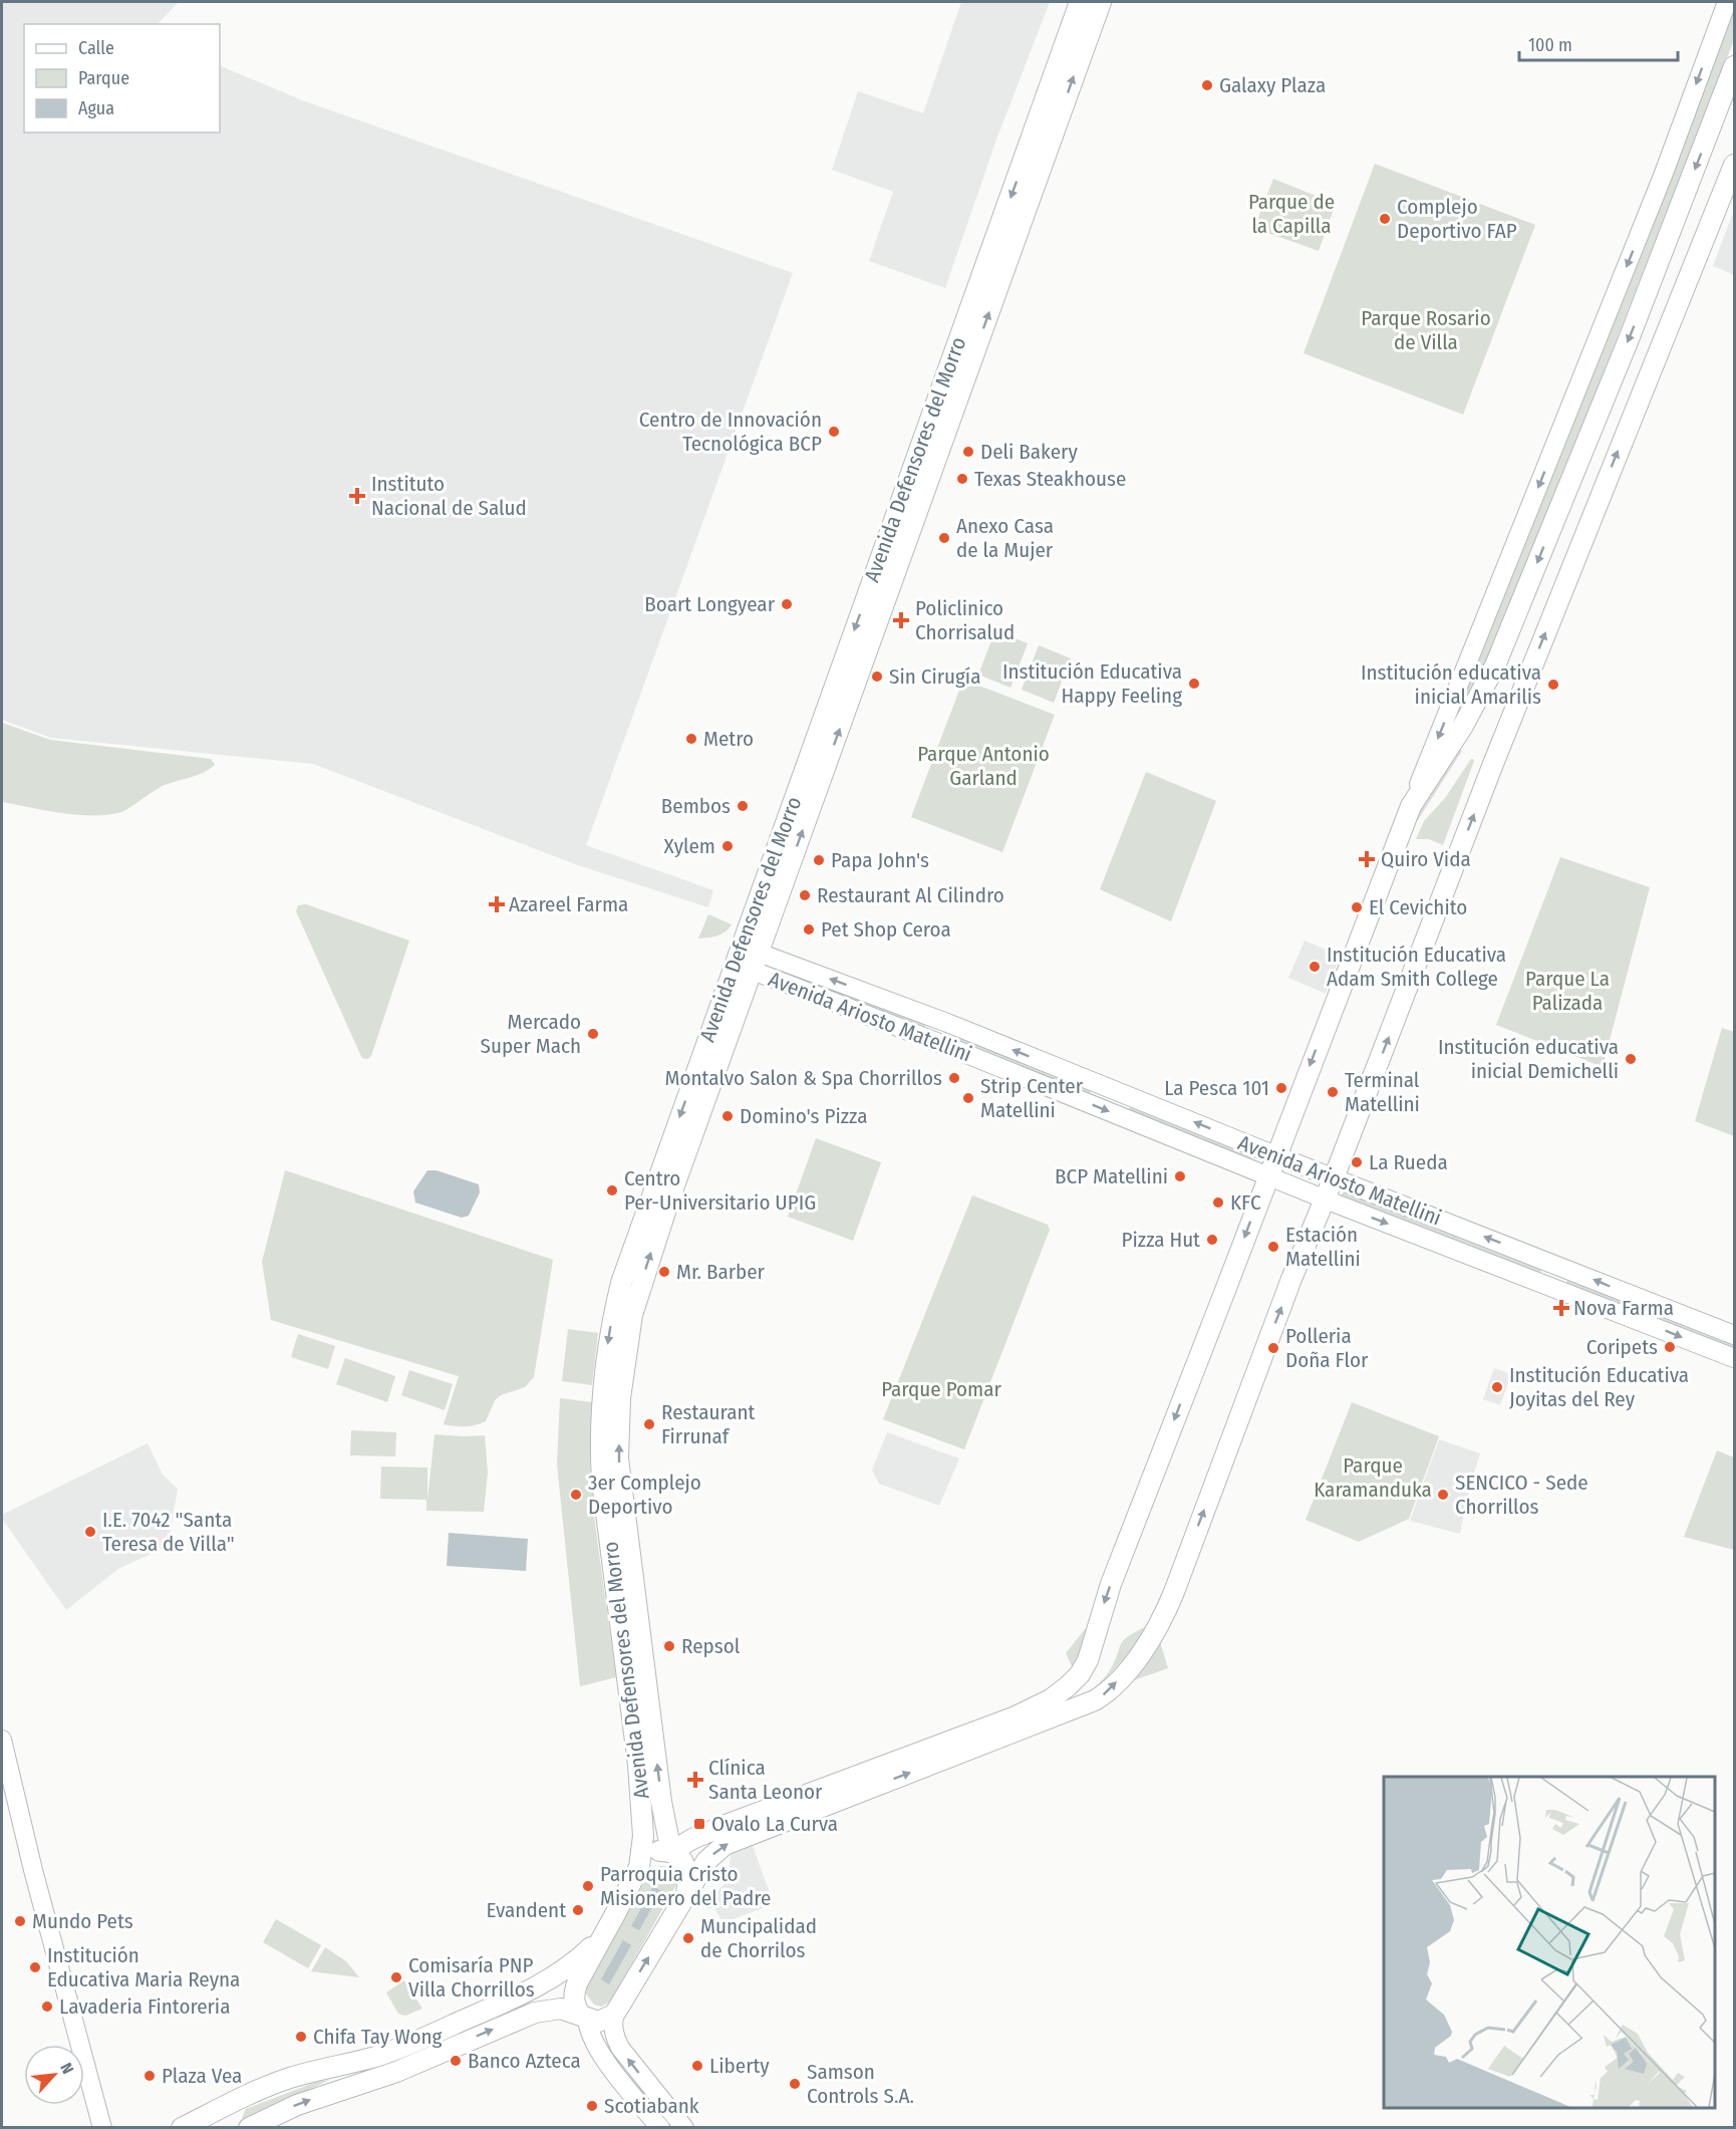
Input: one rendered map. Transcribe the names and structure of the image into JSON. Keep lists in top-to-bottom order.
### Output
{
  "streets": {
    "main road": ["Avenida Defensores del Morro", "Avenida Ariosto Matellini"]
  },
  "crossings": [
    ["Avenida Defensores del Morro", "Avenida Ariosto Matellini"]
  ],
  "parks": [
    "Parque de la Capilla",
    "Parque Rosario de Villa",
    "Parque Antonio Garland",
    "Parque La Palizada",
    "Parque Pomar",
    "Parque Karamanduka"
  ],
  "places": {
    "other": [
      "Galaxy Plaza",
      "Complejo Deportivo FAP",
      "Centro de Innovación Tecnológica BCP",
      "Deli Bakery",
      "Texas Steakhouse",
      "Anexo Casa de la Mujer",
      "Boart Longyear",
      "Sin Cirugía",
      "Institución Educativa Happy Feeling",
      "Institución educativa inicial Amarilis",
      "Metro",
      "Bembos",
      "Xylem",
      "Papa John's",
      "Restaurant Al Cilindro",
      "El Cevichito",
      "Pet Shop Ceroa",
      "Institución Educativa Adam Smith College",
      "Mercado Super Mach",
      "Institución educativa inicial Demichelli",
      "Montalvo Salon & Spa Chorrillos",
      "La Pesca 101",
      "Terminal Matellini",
      "Strip Center Matellini",
      "Domino's Pizza",
      "La Rueda",
      "BCP Matellini",
      "Centro Per-Universitario UPIG",
      "KFC",
      "Pizza Hut",
      "Estación Matellini",
      "Mr. Barber",
      "Coripets",
      "Polleria Doña Flor",
      "Institución Educativa Joyitas del Rey",
      "Restaurant Firrunaf",
      "3er Complejo Deportivo",
      "SENCICO - Sede Chorrillos",
      "I.E. 7042 \"Santa Teresa de Villa\"",
      "Repsol",
      "Parroquia Cristo Misionero del Padre",
      "Evandent",
      "Mundo Pets",
      "Muncipalidad de Chorrilos",
      "Institución Educativa Maria Reyna",
      "Comisaría PNP Villa Chorrillos",
      "Lavaderia Fintoreria",
      "Chifa Tay Wong",
      "Banco Azteca",
      "Liberty",
      "Plaza Vea",
      "Samson Controls S.A.",
      "Scotiabank"
    ],
    "health": [
      "Instituto Nacional de Salud",
      "Policlinico Chorrisalud",
      "Quiro Vida",
      "Azareel Farma",
      "Nova Farma",
      "Clínica Santa Leonor"
    ],
    "transit": ["Ovalo La Curva"]
  },
  "legend": ["Calle", "Parque", "Agua"],
  "scale_bar": "100 m",
  "north": "top right"
}
